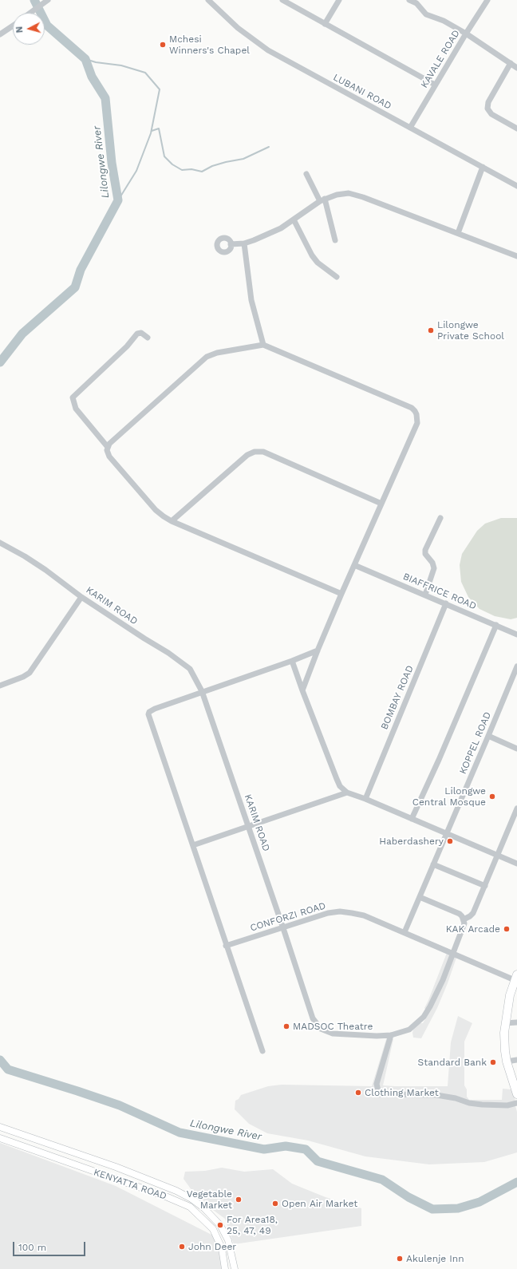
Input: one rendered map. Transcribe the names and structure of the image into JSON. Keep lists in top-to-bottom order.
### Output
{
  "streets": {
    "main road": ["KENYATTA ROAD"],
    "street": [
      "KAVALE ROAD",
      "LUBANI ROAD",
      "BIAFFRICE ROAD",
      "KARIM ROAD",
      "BOMBAY ROAD",
      "KOPPEL ROAD",
      "CONFORZI ROAD"
    ]
  },
  "crossings": [
    ["KAVALE ROAD", "LUBANI ROAD"],
    ["BIAFFRICE ROAD", "BOMBAY ROAD"],
    ["KARIM ROAD", "CONFORZI ROAD"],
    ["KOPPEL ROAD", "CONFORZI ROAD"]
  ],
  "water": ["Lilongwe River"],
  "places": [
    "Mchesi Winners's Chapel",
    "Lilongwe Private School",
    "Lilongwe Central Mosque",
    "Haberdashery",
    "KAK Arcade",
    "MADSOC Theatre",
    "Standard Bank",
    "Clothing Market",
    "Vegetable Market",
    "Open Air Market",
    "For Area18, 25, 47, 49",
    "John Deer",
    "Akulenje Inn"
  ],
  "scale_bar": "100 m",
  "north": "left"
}
